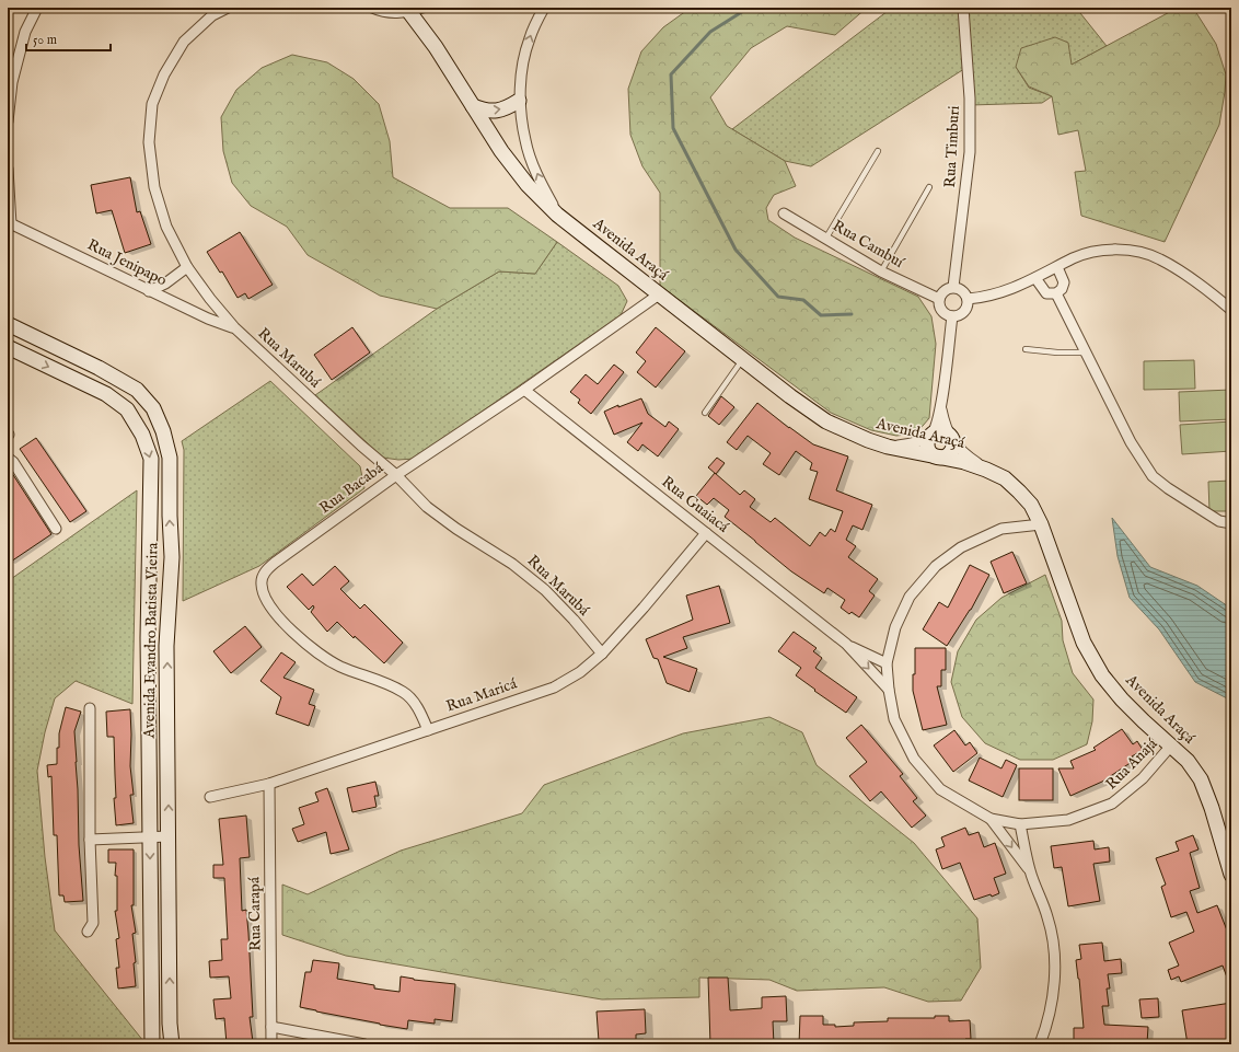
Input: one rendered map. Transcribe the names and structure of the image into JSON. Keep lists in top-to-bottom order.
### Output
{
  "streets": {
    "main road": ["Avenida Araçá", "Avenida Evandro Batista Vieira"],
    "street": [
      "Rua Timburi",
      "Rua Cambuí",
      "Rua Jenipapo",
      "Rua Marubá",
      "Rua Bacabá",
      "Rua Guaiacá",
      "Rua Maricá",
      "Rua Anajá",
      "Rua Carapá"
    ]
  },
  "crossings": [
    ["Rua Timburi", "Rua Cambuí"],
    ["Avenida Araçá", "Rua Bacabá"],
    ["Avenida Araçá", "Rua Anajá"],
    ["Rua Jenipapo", "Rua Marubá"],
    ["Rua Marubá", "Rua Bacabá"],
    ["Rua Marubá", "Rua Maricá"],
    ["Rua Bacabá", "Rua Guaiacá"],
    ["Rua Bacabá", "Rua Maricá"],
    ["Rua Guaiacá", "Rua Maricá"],
    ["Rua Guaiacá", "Rua Anajá"],
    ["Rua Maricá", "Rua Carapá"]
  ],
  "scale_bar": "50 m"
}
